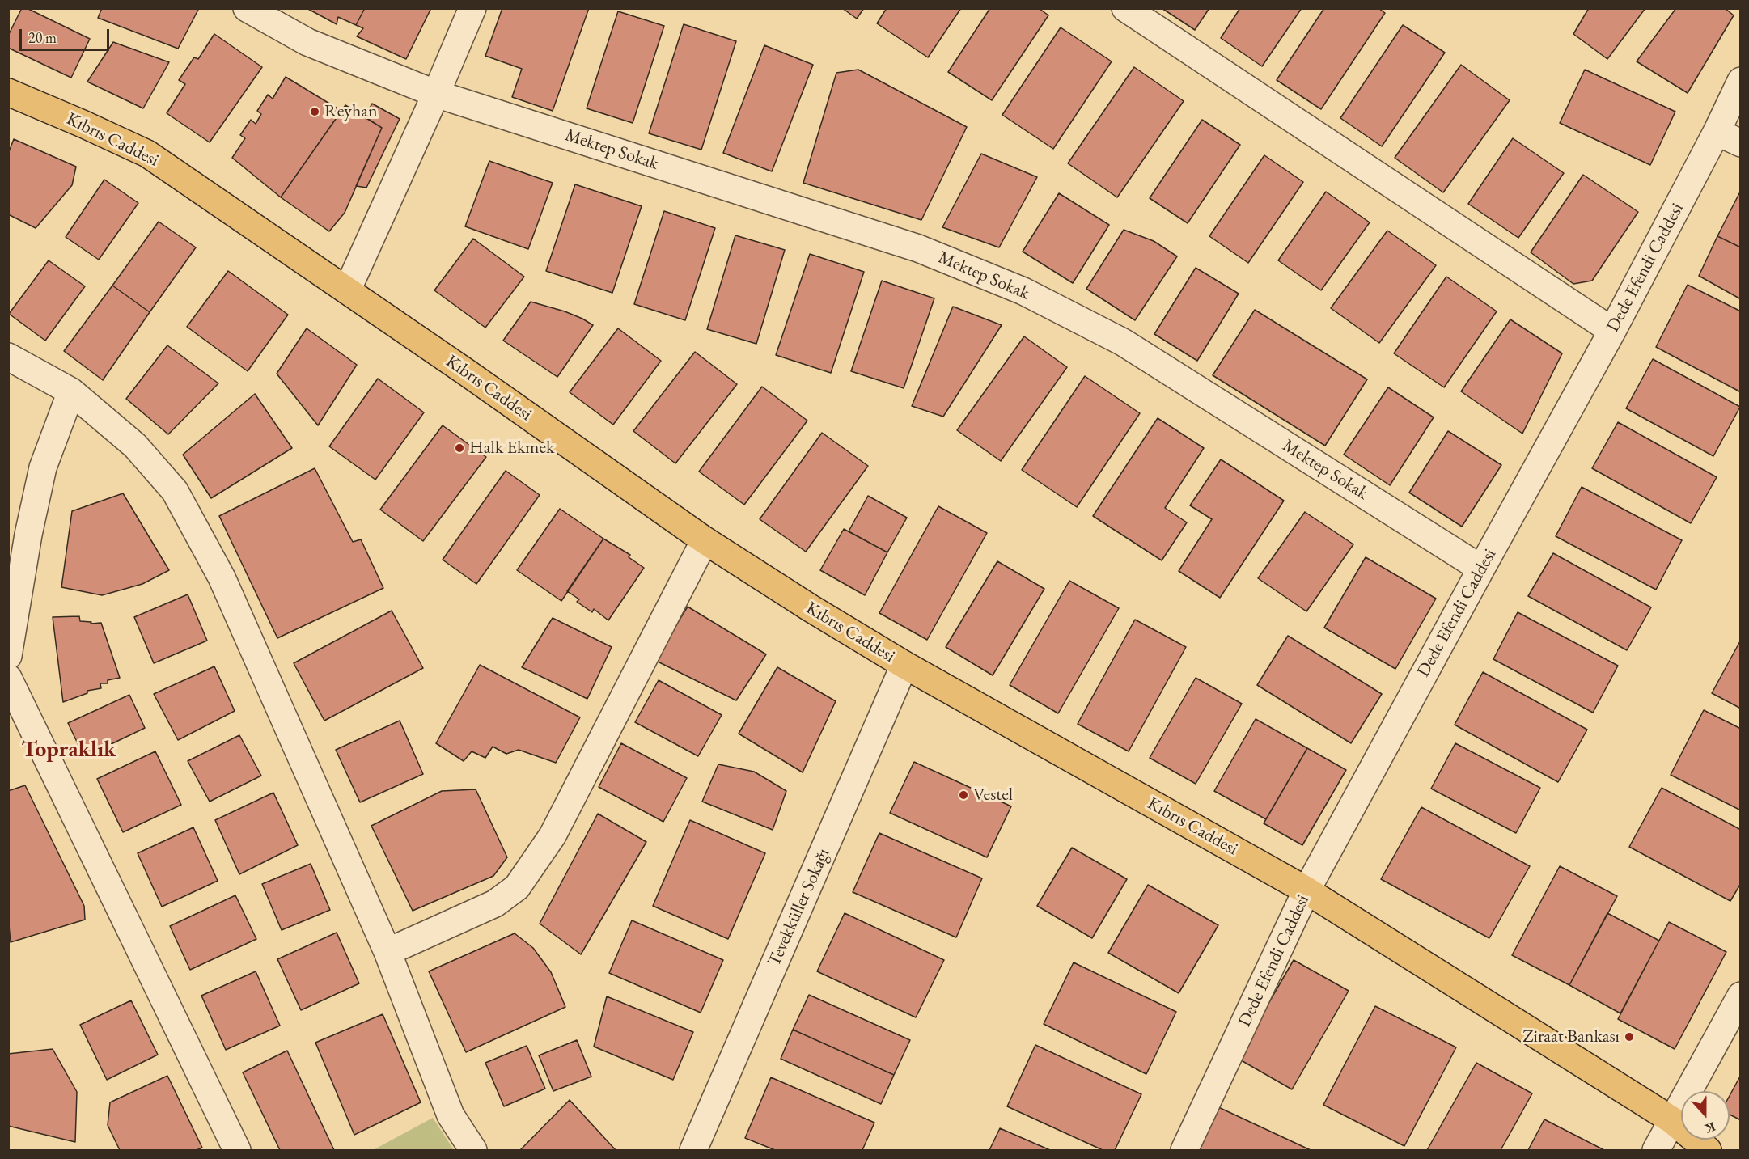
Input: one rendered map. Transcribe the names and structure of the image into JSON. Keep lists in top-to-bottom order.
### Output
{
  "streets": {
    "main road": ["Kıbrıs Caddesi"],
    "street": ["Mektep Sokak", "Dede Efendi Caddesi", "Tevekküller Sokağı"]
  },
  "crossings": [
    ["Kıbrıs Caddesi", "Dede Efendi Caddesi"],
    ["Kıbrıs Caddesi", "Tevekküller Sokağı"],
    ["Mektep Sokak", "Dede Efendi Caddesi"]
  ],
  "districts": ["Topraklık"],
  "places": [
    "Reyhan",
    "Halk Ekmek",
    "Vestel",
    "Ziraat Bankası"
  ],
  "scale_bar": "20 m",
  "north": "bottom"
}
